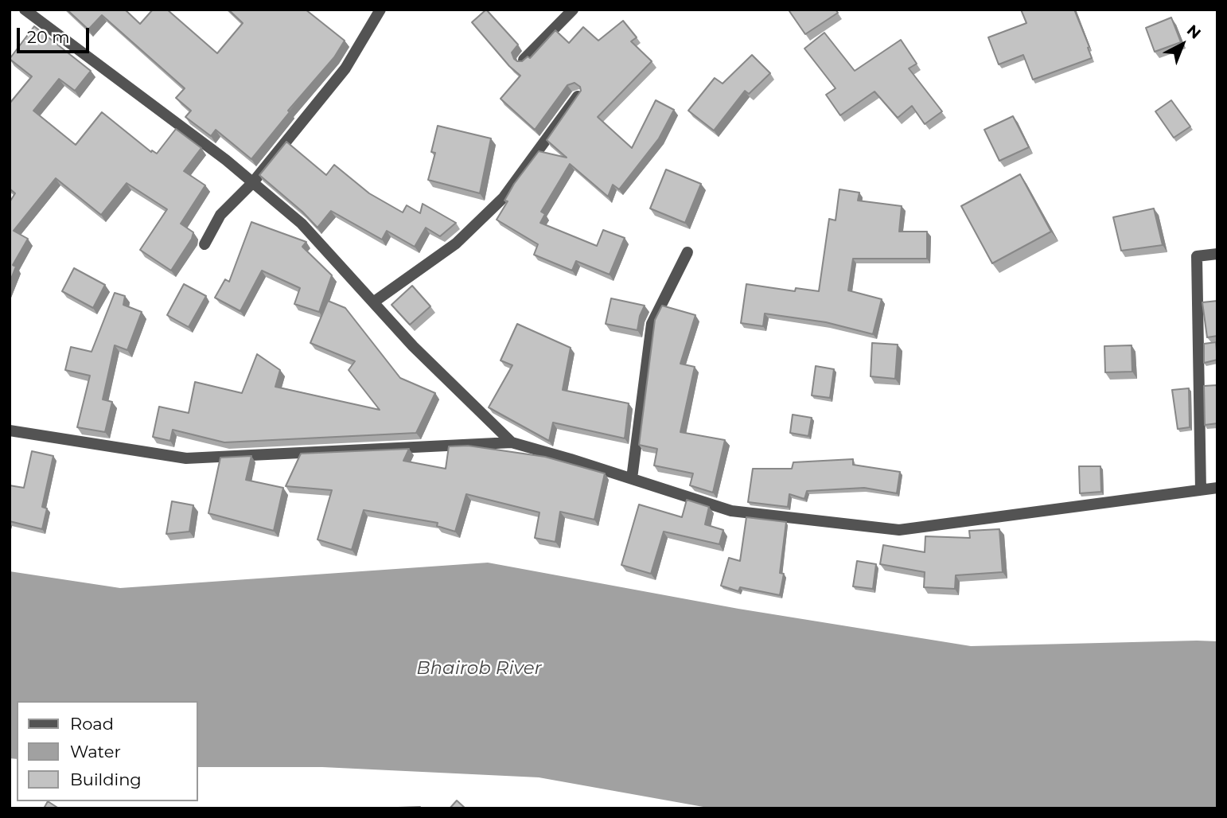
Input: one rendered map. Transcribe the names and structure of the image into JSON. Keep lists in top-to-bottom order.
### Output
{
  "water": ["Bhairob River"],
  "legend": ["Road", "Water", "Building"],
  "scale_bar": "20 m",
  "north": "top right"
}
